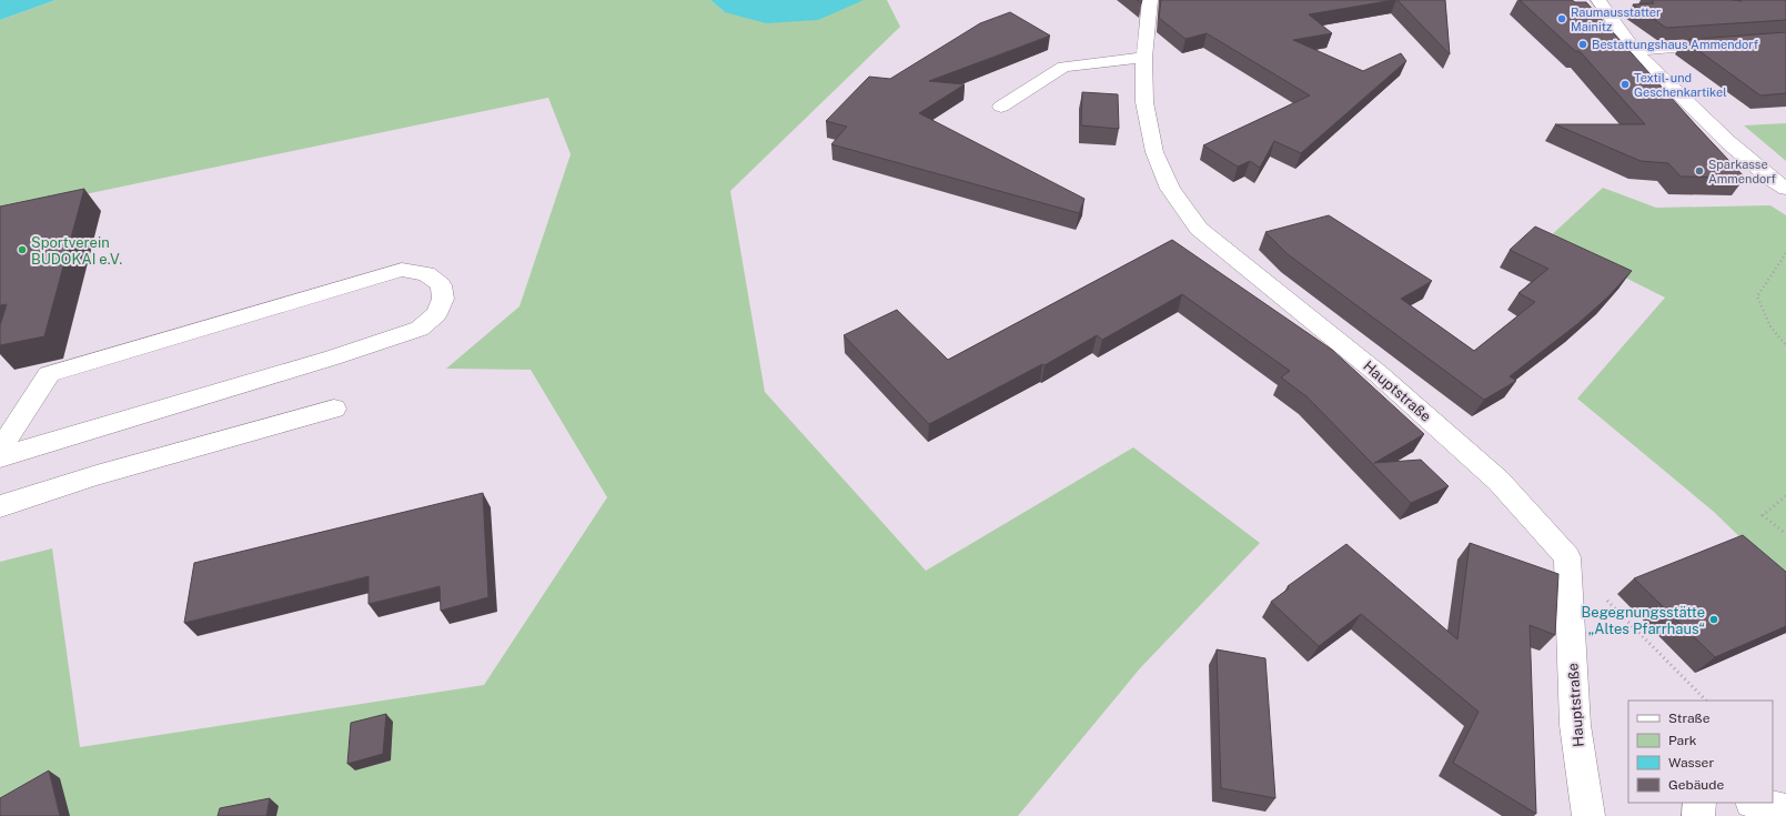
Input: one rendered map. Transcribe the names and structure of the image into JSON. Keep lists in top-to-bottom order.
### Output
{
  "streets": {
    "street": ["Hauptstraße"]
  },
  "places": [
    "Raumausstatter Mainitz",
    "Bestattungshaus Ammendorf",
    "Textil- und Geschenkartikel",
    "Sparkasse Ammendorf",
    "Sportverein BUDOKAI e.V.",
    "Begegnungsstätte „Altes Pfarrhaus“"
  ],
  "legend": [
    "Straße",
    "Park",
    "Wasser",
    "Gebäude"
  ]
}
